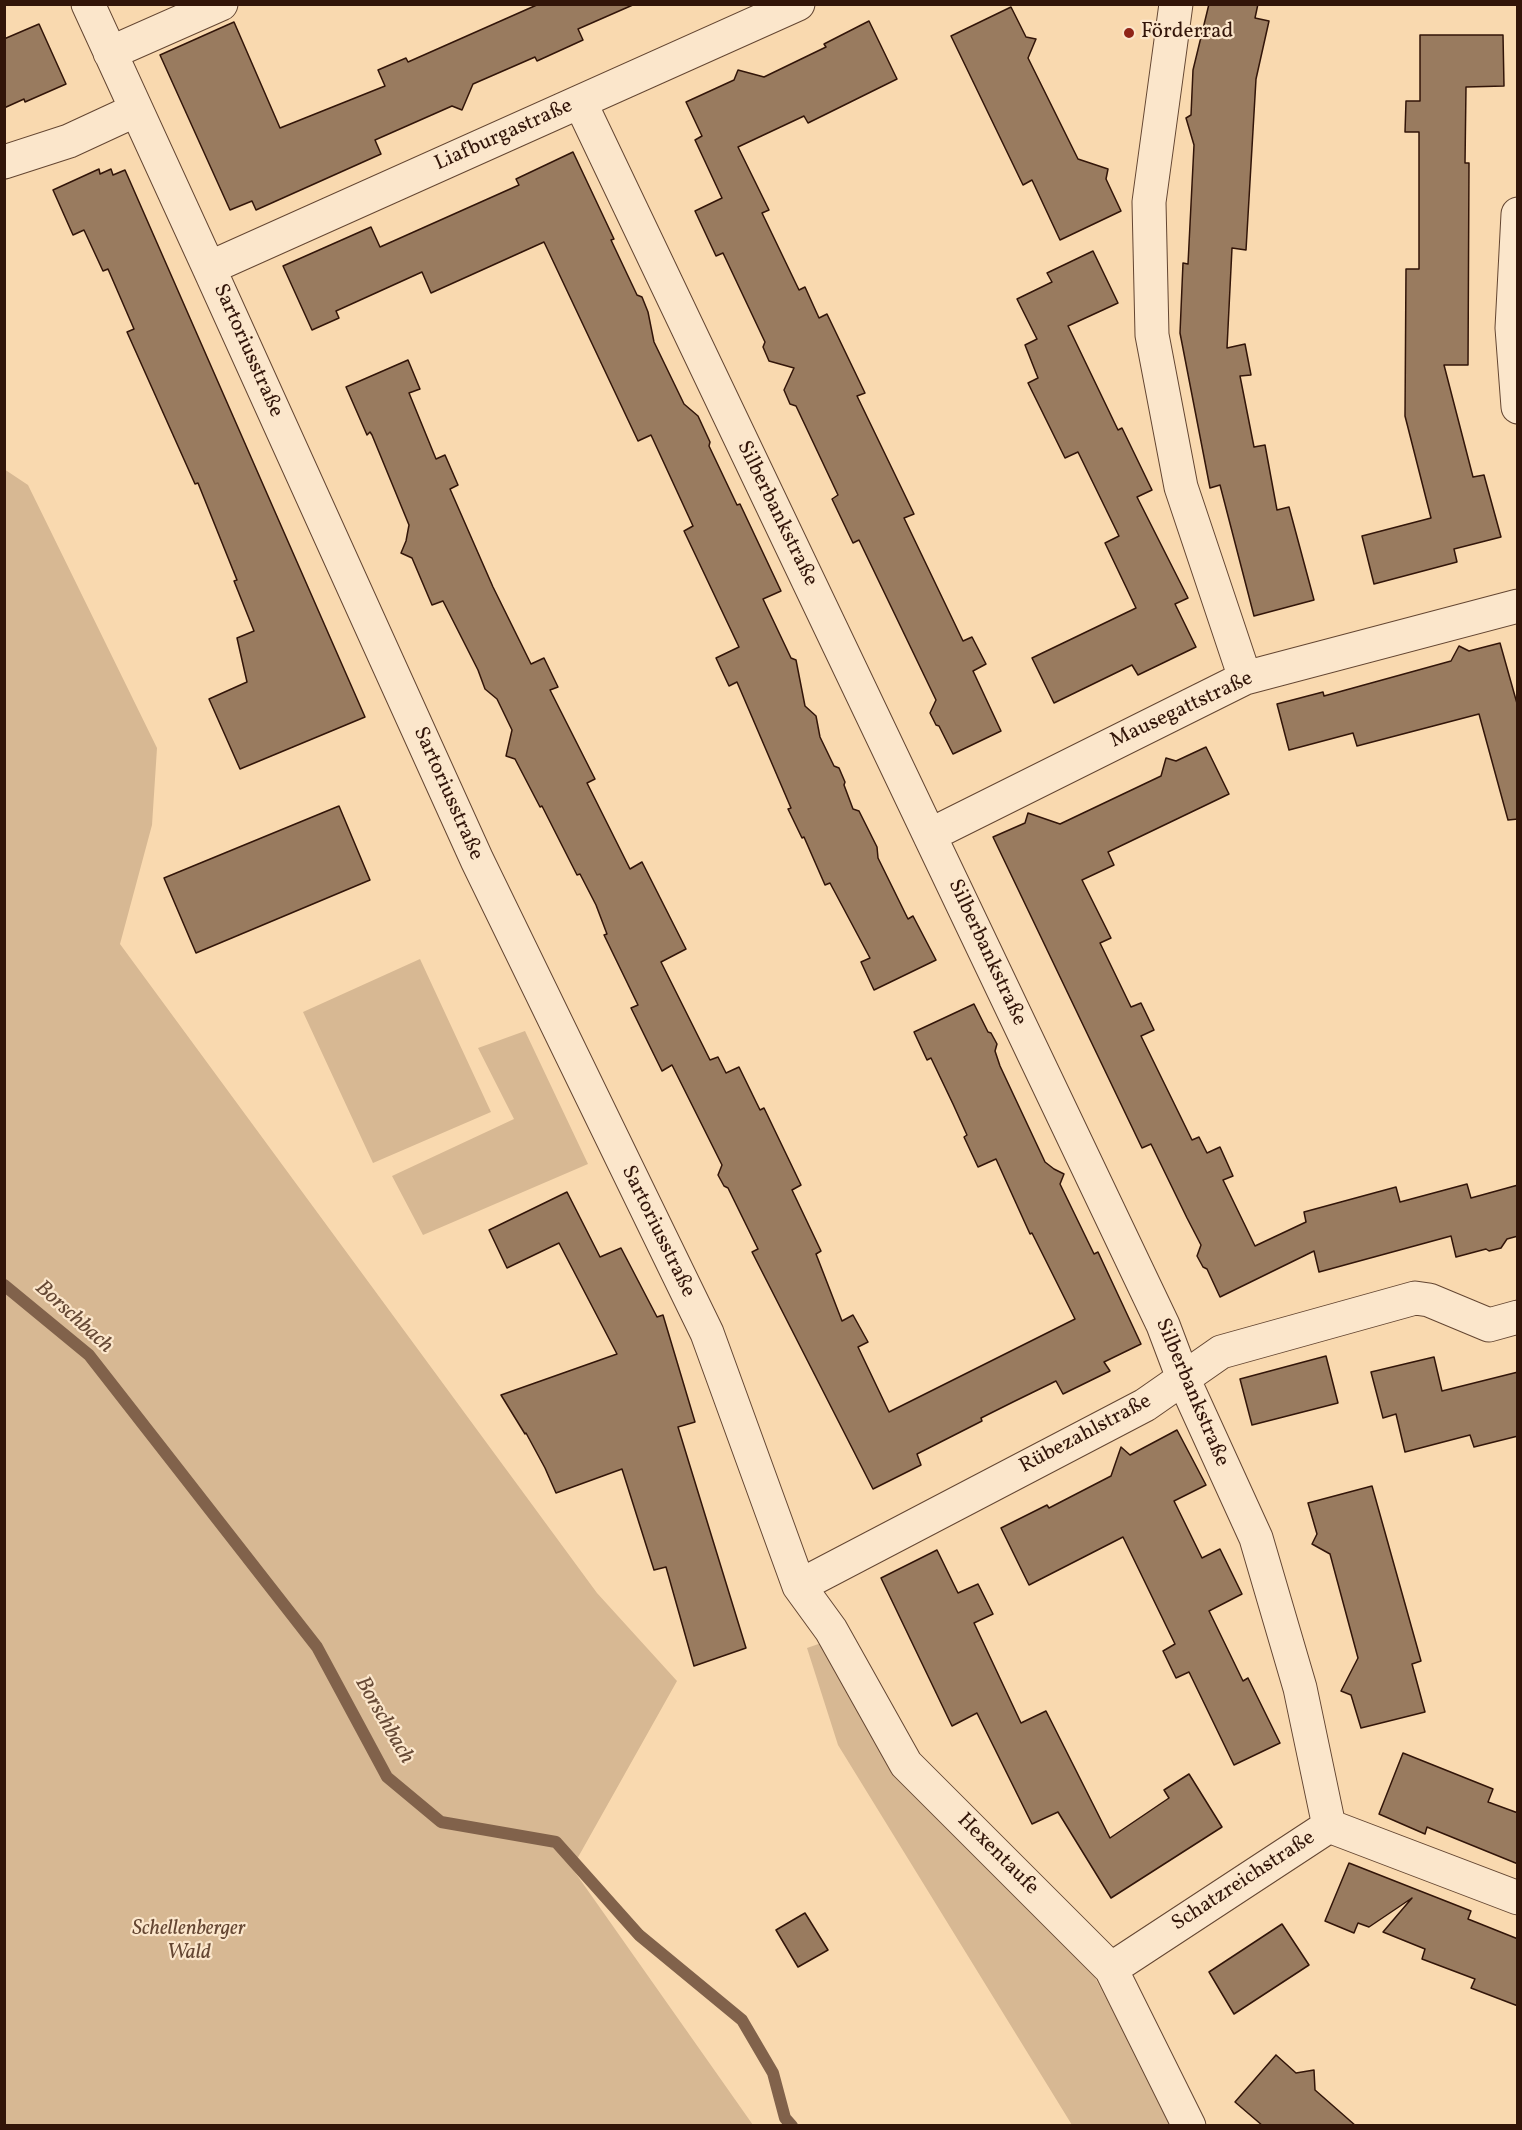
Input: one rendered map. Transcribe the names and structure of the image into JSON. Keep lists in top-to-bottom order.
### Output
{
  "streets": {
    "street": [
      "Liafburgastraße",
      "Sartoriusstraße",
      "Silberbankstraße",
      "Mausegattstraße",
      "Rübezahlstraße",
      "Hexentaufe",
      "Schatzreichstraße"
    ]
  },
  "crossings": [
    ["Liafburgastraße", "Sartoriusstraße"],
    ["Liafburgastraße", "Silberbankstraße"],
    ["Sartoriusstraße", "Rübezahlstraße"],
    ["Sartoriusstraße", "Hexentaufe"],
    ["Silberbankstraße", "Mausegattstraße"],
    ["Silberbankstraße", "Rübezahlstraße"],
    ["Silberbankstraße", "Schatzreichstraße"],
    ["Rübezahlstraße", "Hexentaufe"],
    ["Hexentaufe", "Schatzreichstraße"]
  ],
  "water": ["Borschbach"],
  "parks": ["Schellenberger Wald"],
  "places": ["Förderrad"]
}
